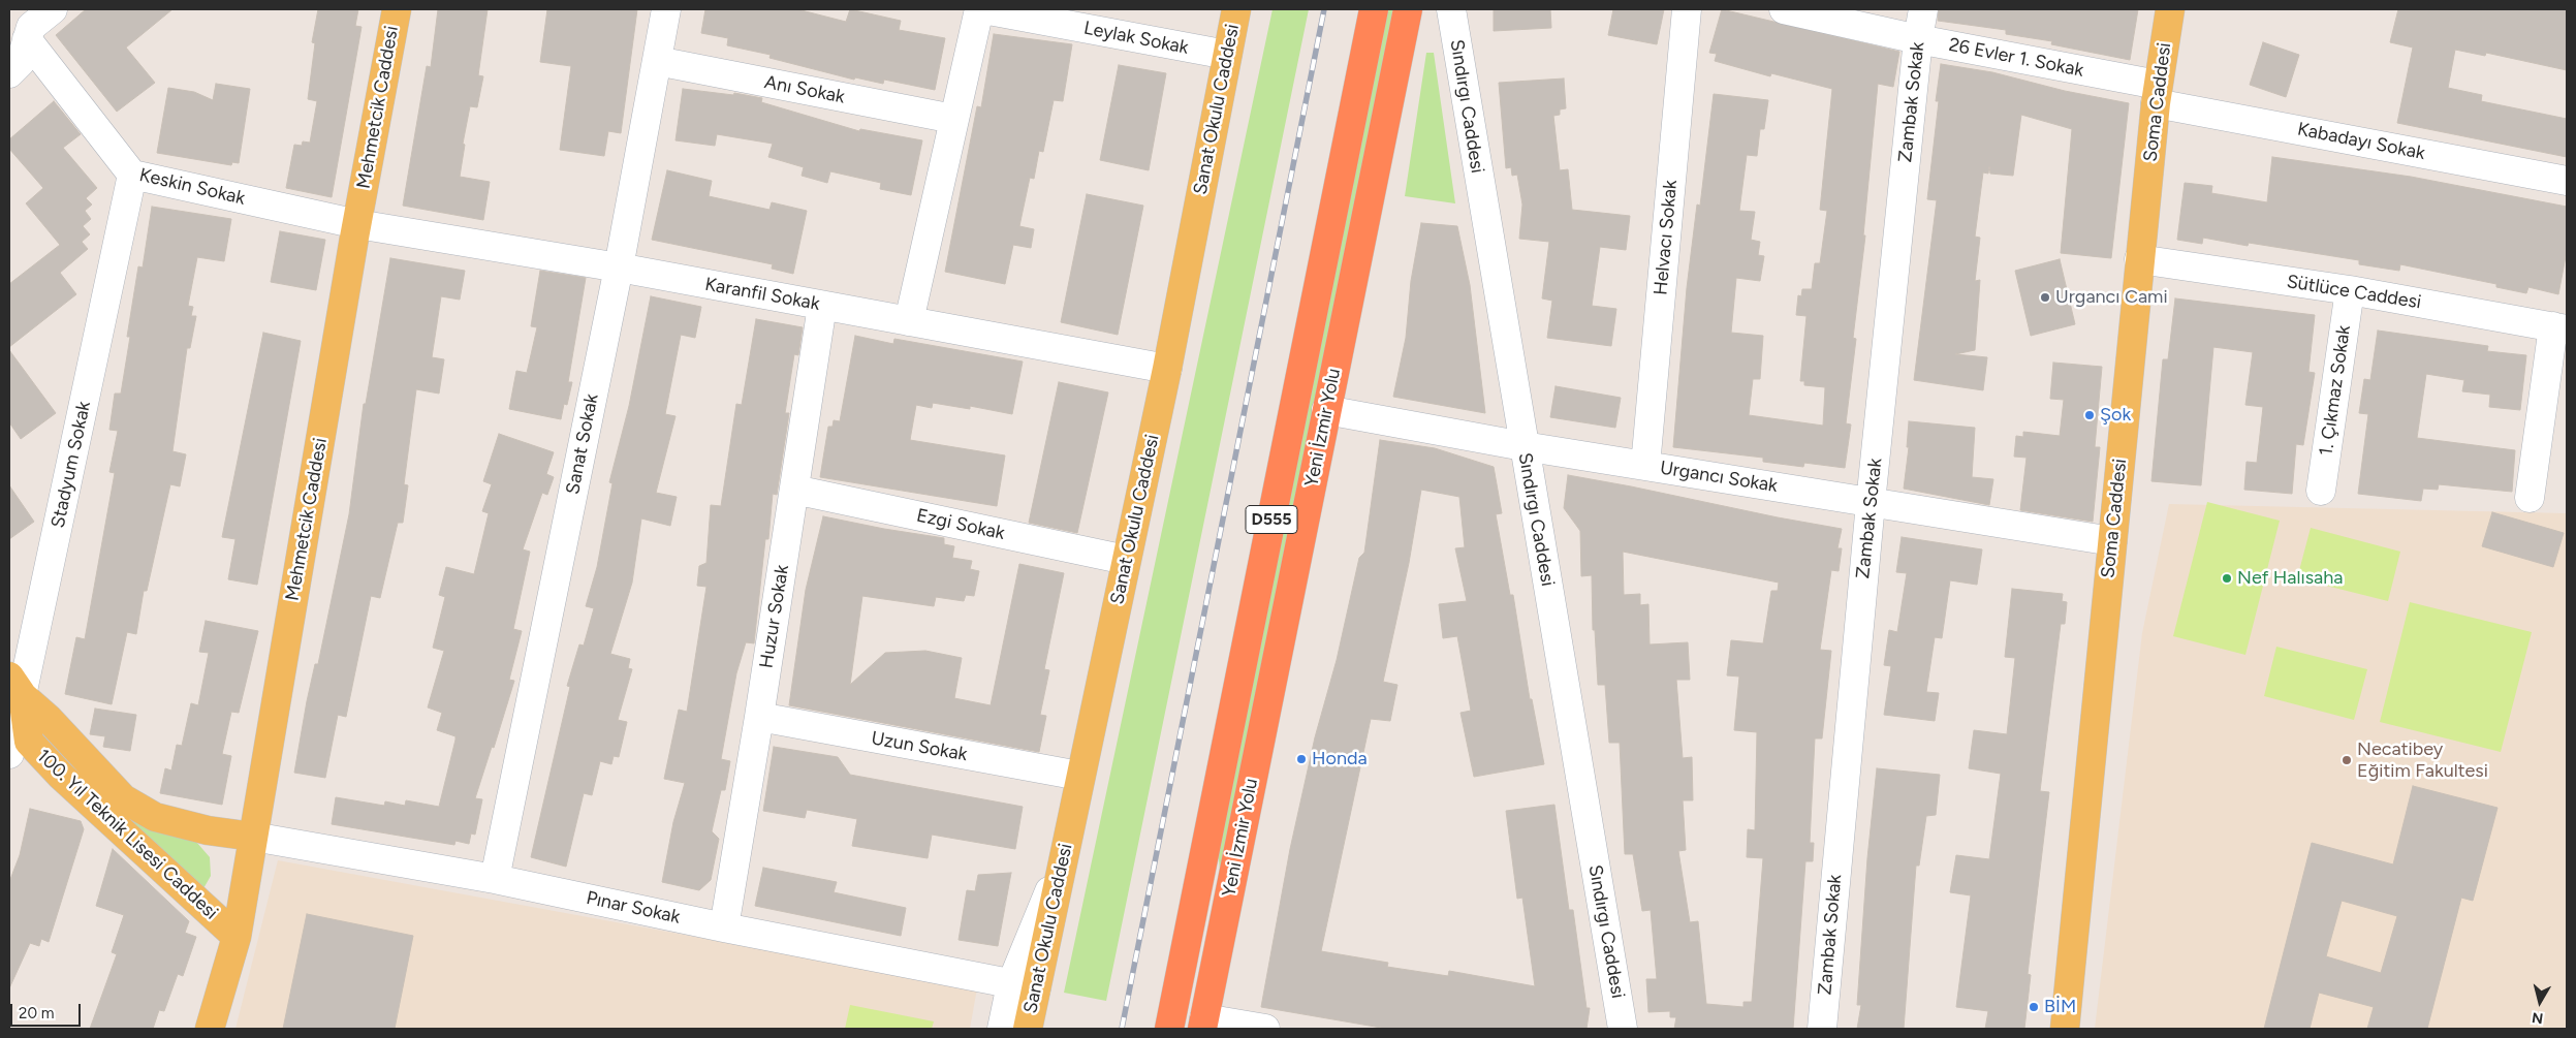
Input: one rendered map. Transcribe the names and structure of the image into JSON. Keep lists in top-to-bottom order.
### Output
{
  "streets": {
    "highway": ["Yeni İzmir Yolu", "D555"],
    "main road": [
      "Soma Caddesi",
      "Mehmetcik Caddesi",
      "Sanat Okulu Caddesi",
      "100. Yıl Teknik Lisesi Caddesi"
    ],
    "street": [
      "Leylak Sokak",
      "26 Evler 1. Sokak",
      "Anı Sokak",
      "Zambak Sokak",
      "Sındırgı Caddesi",
      "Kabadayı Sokak",
      "Keskin Sokak",
      "Helvacı Sokak",
      "Sütlüce Caddesi",
      "Karanfil Sokak",
      "1. Çıkmaz Sokak",
      "Sanat Sokak",
      "Stadyum Sokak",
      "Urgancı Sokak",
      "Ezgi Sokak",
      "Huzur Sokak",
      "Uzun Sokak",
      "Pınar Sokak"
    ]
  },
  "crossings": [
    ["Leylak Sokak", "Sanat Okulu Caddesi"],
    ["26 Evler 1. Sokak", "Zambak Sokak"],
    ["26 Evler 1. Sokak", "Soma Caddesi"],
    ["26 Evler 1. Sokak", "Kabadayı Sokak"],
    ["Anı Sokak", "Sanat Sokak"],
    ["Zambak Sokak", "Urgancı Sokak"],
    ["Soma Caddesi", "Kabadayı Sokak"],
    ["Soma Caddesi", "Sütlüce Caddesi"],
    ["Soma Caddesi", "Urgancı Sokak"],
    ["Sındırgı Caddesi", "Urgancı Sokak"],
    ["Mehmetcik Caddesi", "Keskin Sokak"],
    ["Mehmetcik Caddesi", "Karanfil Sokak"],
    ["Mehmetcik Caddesi", "100. Yıl Teknik Lisesi Caddesi"],
    ["Mehmetcik Caddesi", "Pınar Sokak"],
    ["Sanat Okulu Caddesi", "Karanfil Sokak"],
    ["Sanat Okulu Caddesi", "Ezgi Sokak"],
    ["Sanat Okulu Caddesi", "Uzun Sokak"],
    ["Sanat Okulu Caddesi", "Pınar Sokak"],
    ["Keskin Sokak", "Karanfil Sokak"],
    ["Keskin Sokak", "Stadyum Sokak"],
    ["Helvacı Sokak", "Urgancı Sokak"],
    ["Sütlüce Caddesi", "1. Çıkmaz Sokak"],
    ["Karanfil Sokak", "Sanat Sokak"],
    ["Karanfil Sokak", "Huzur Sokak"],
    ["Yeni İzmir Yolu", "Urgancı Sokak"],
    ["Sanat Sokak", "Pınar Sokak"],
    ["Stadyum Sokak", "100. Yıl Teknik Lisesi Caddesi"],
    ["Ezgi Sokak", "Huzur Sokak"],
    ["Huzur Sokak", "Uzun Sokak"],
    ["Huzur Sokak", "Pınar Sokak"],
    ["100. Yıl Teknik Lisesi Caddesi", "Pınar Sokak"]
  ],
  "places": [
    "Urgancı Cami",
    "Şok",
    "Nef Halısaha",
    "Honda",
    "Necatibey Eğitim Fakultesi",
    "BİM"
  ],
  "scale_bar": "20 m",
  "north": "bottom"
}
